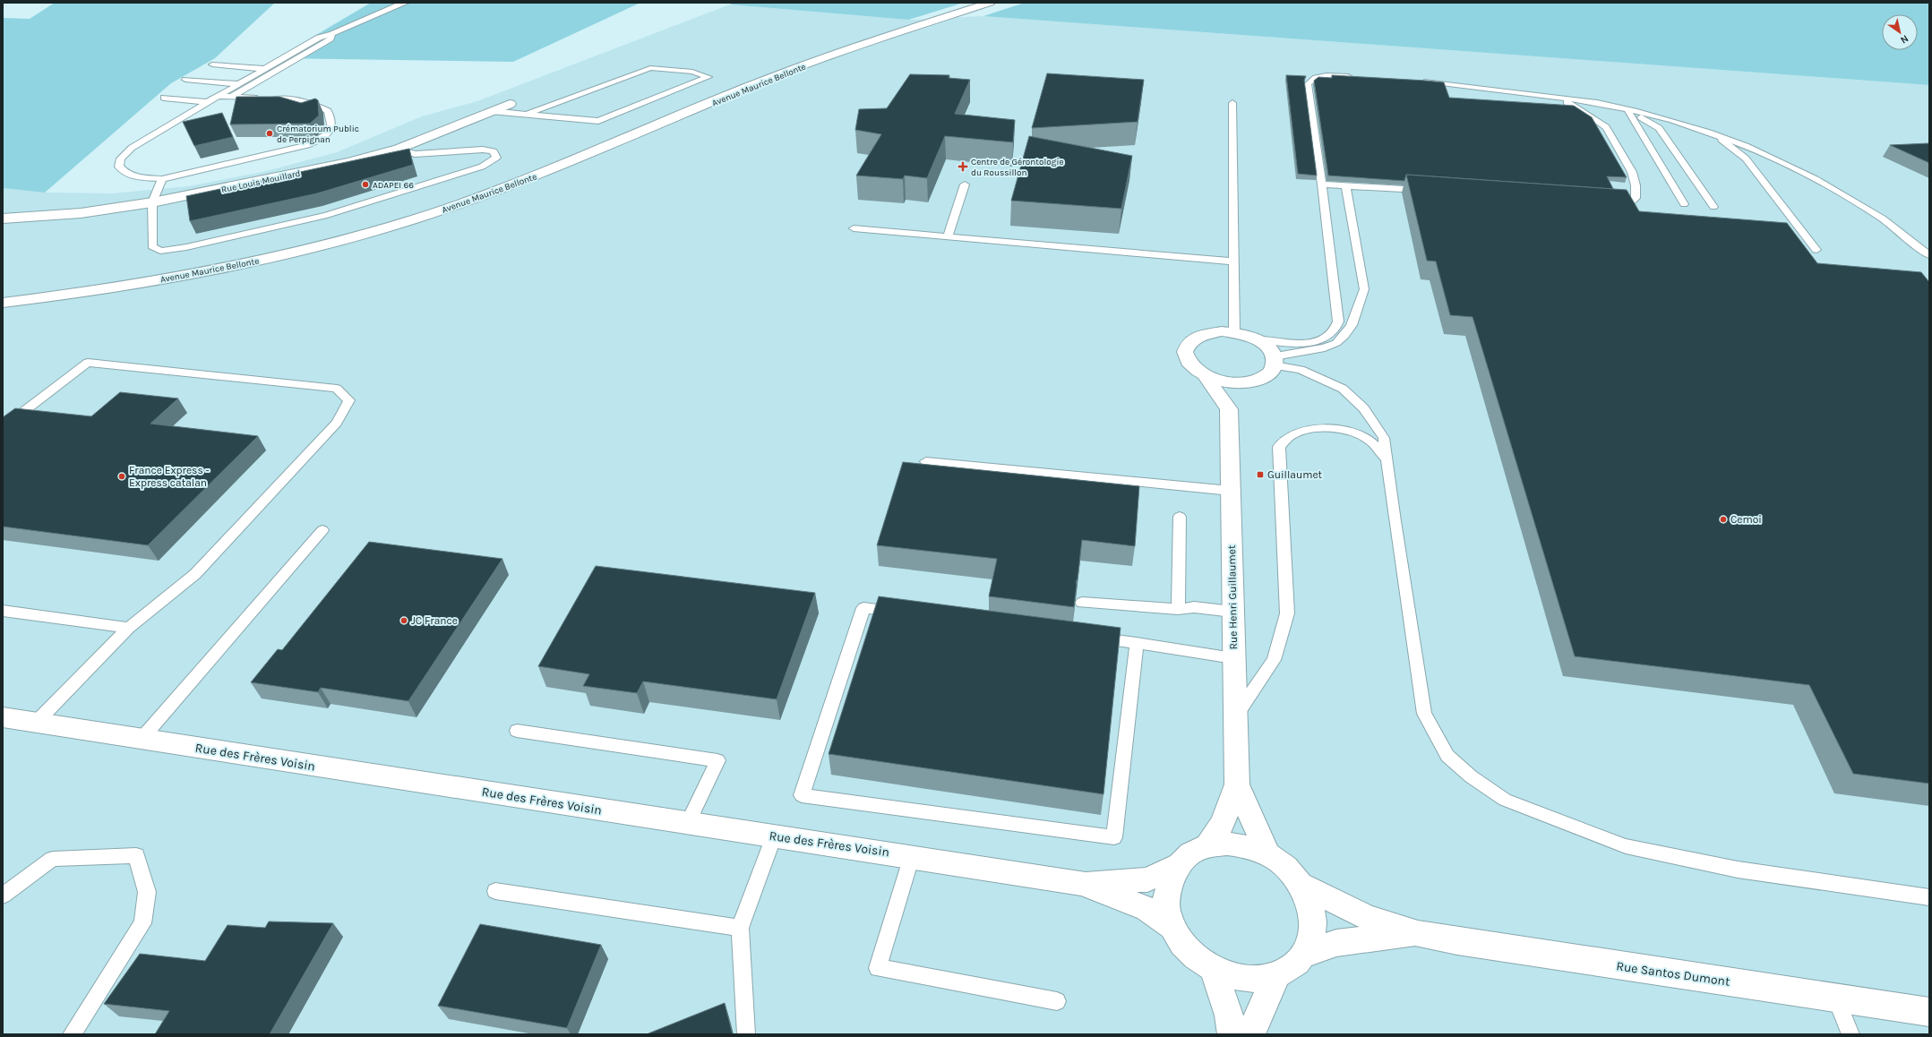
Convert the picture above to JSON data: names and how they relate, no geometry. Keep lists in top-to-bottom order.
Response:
{
  "streets": {
    "street": [
      "Avenue Maurice Bellonte",
      "Rue Louis Mouillard",
      "Rue Henri Guillaumet",
      "Rue des Frères Voisin",
      "Rue Santos Dumont"
    ]
  },
  "places": {
    "other": [
      "Crématorium Public de Perpignan",
      "ADAPEI 66",
      "France Express - Express catalan",
      "Cemoi",
      "JC France"
    ],
    "health": ["Centre de Gérontologie du Roussillon"],
    "transit": ["Guillaumet"]
  },
  "north": "bottom right"
}
